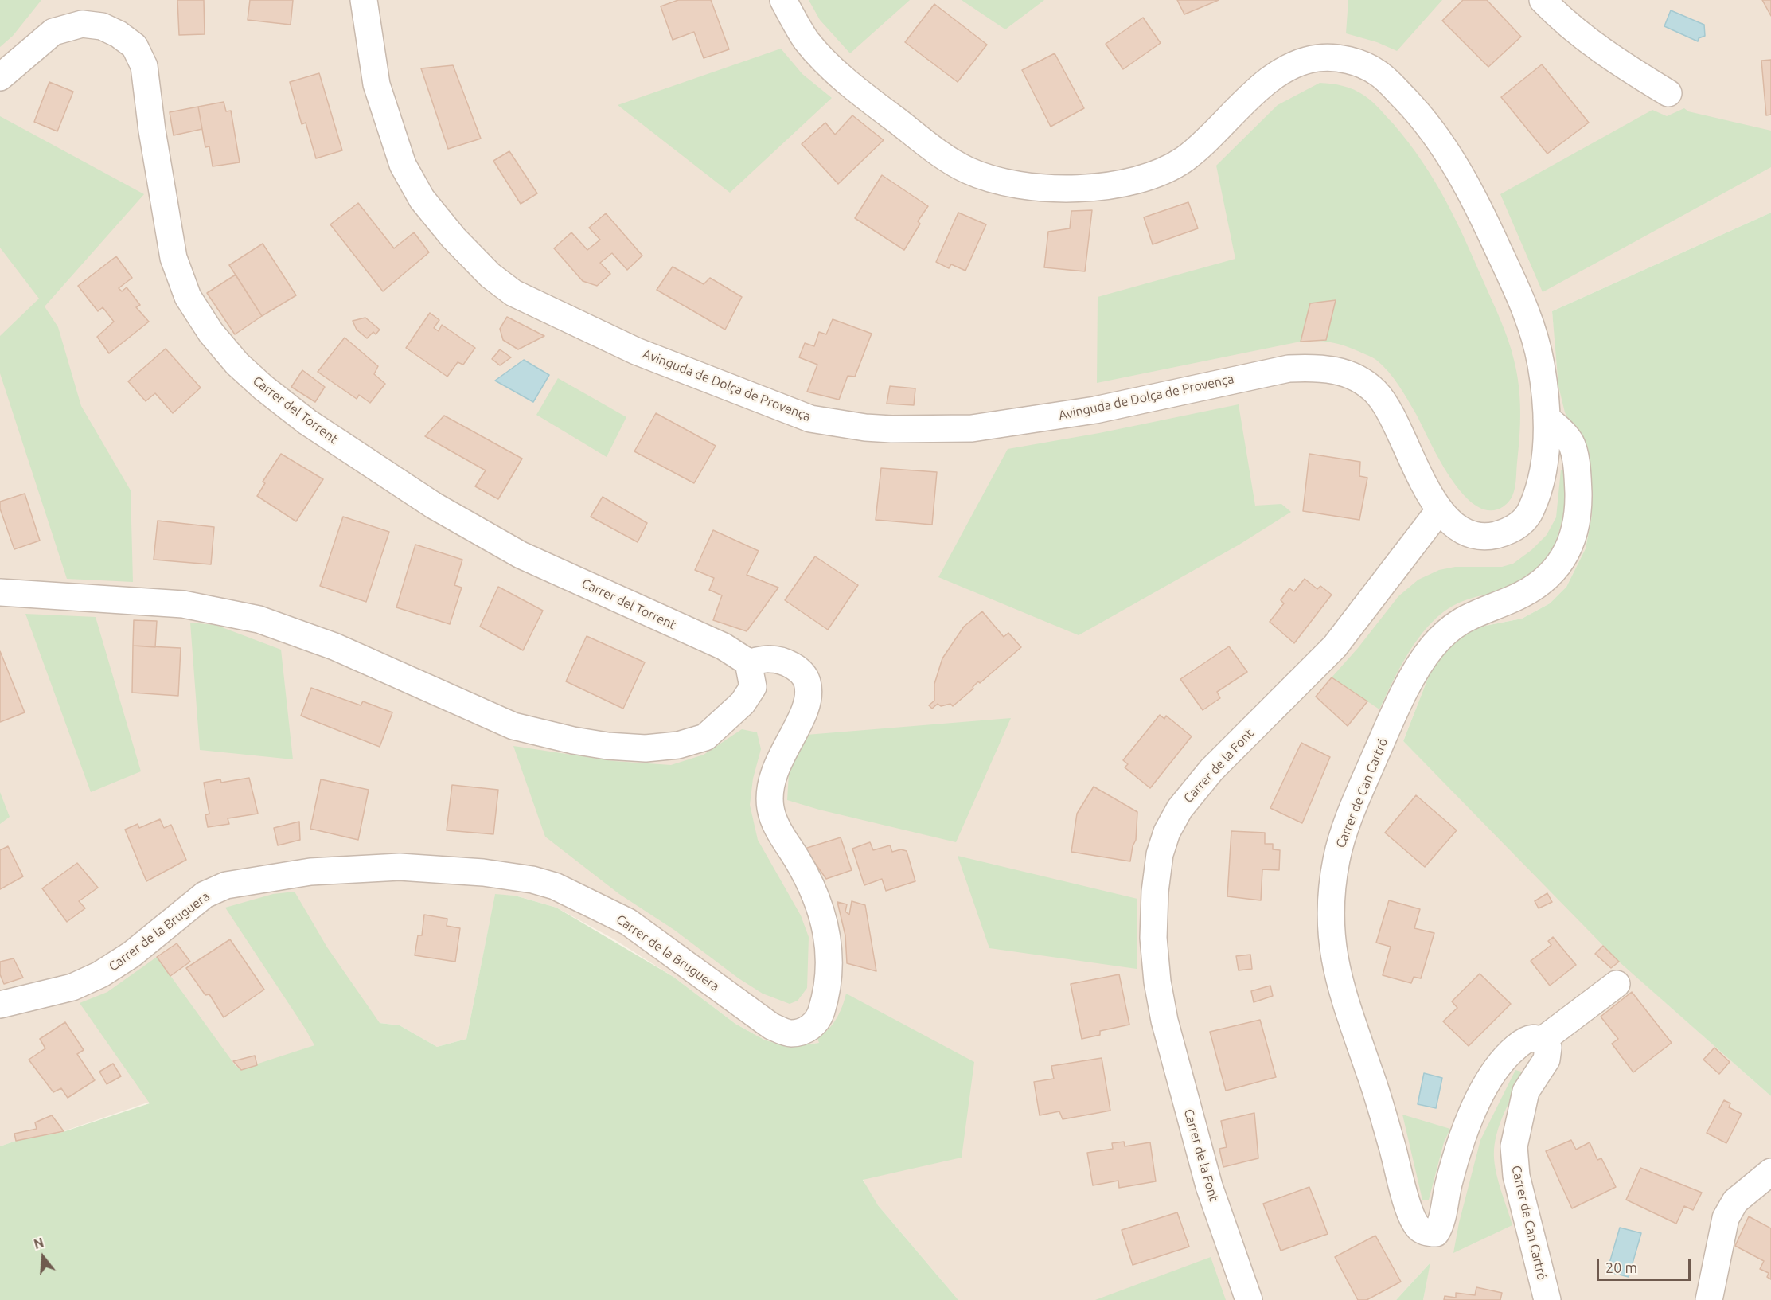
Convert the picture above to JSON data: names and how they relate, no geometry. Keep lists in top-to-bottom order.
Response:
{
  "streets": {
    "street": [
      "Avinguda de Dolça de Provença",
      "Carrer del Torrent",
      "Carrer de la Font",
      "Carrer de Can Cartró",
      "Carrer de la Bruguera"
    ]
  },
  "crossings": [
    ["Avinguda de Dolça de Provença", "Carrer de la Font"],
    ["Avinguda de Dolça de Provença", "Carrer de Can Cartró"],
    ["Carrer del Torrent", "Carrer de la Bruguera"]
  ],
  "scale_bar": "20 m",
  "north": "top"
}
